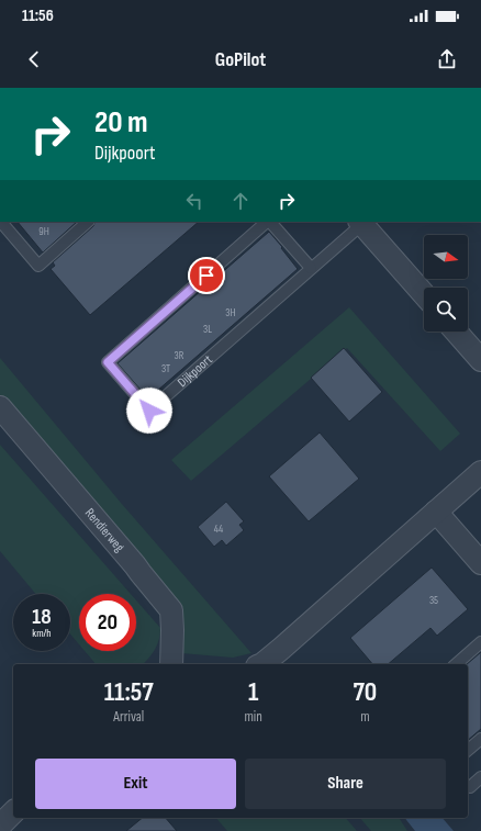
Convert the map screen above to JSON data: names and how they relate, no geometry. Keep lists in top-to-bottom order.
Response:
{
  "streets": {
    "street": ["Dijkpoort", "Rendierweg"]
  },
  "house_numbers": [
    "9H",
    "3H",
    "3L",
    "3R",
    "3T",
    "44",
    "35"
  ],
  "north": "right",
  "page": {
    "status": "11:56",
    "header": "GoPilot",
    "turn": ["20 m", "Dijkpoort"],
    "speed": "18 km/h",
    "limit": "20",
    "eta": [
      "11:57",
      "Arrival",
      "1",
      "min",
      "70",
      "m"
    ],
    "buttons": ["Exit", "Share"]
  }
}
